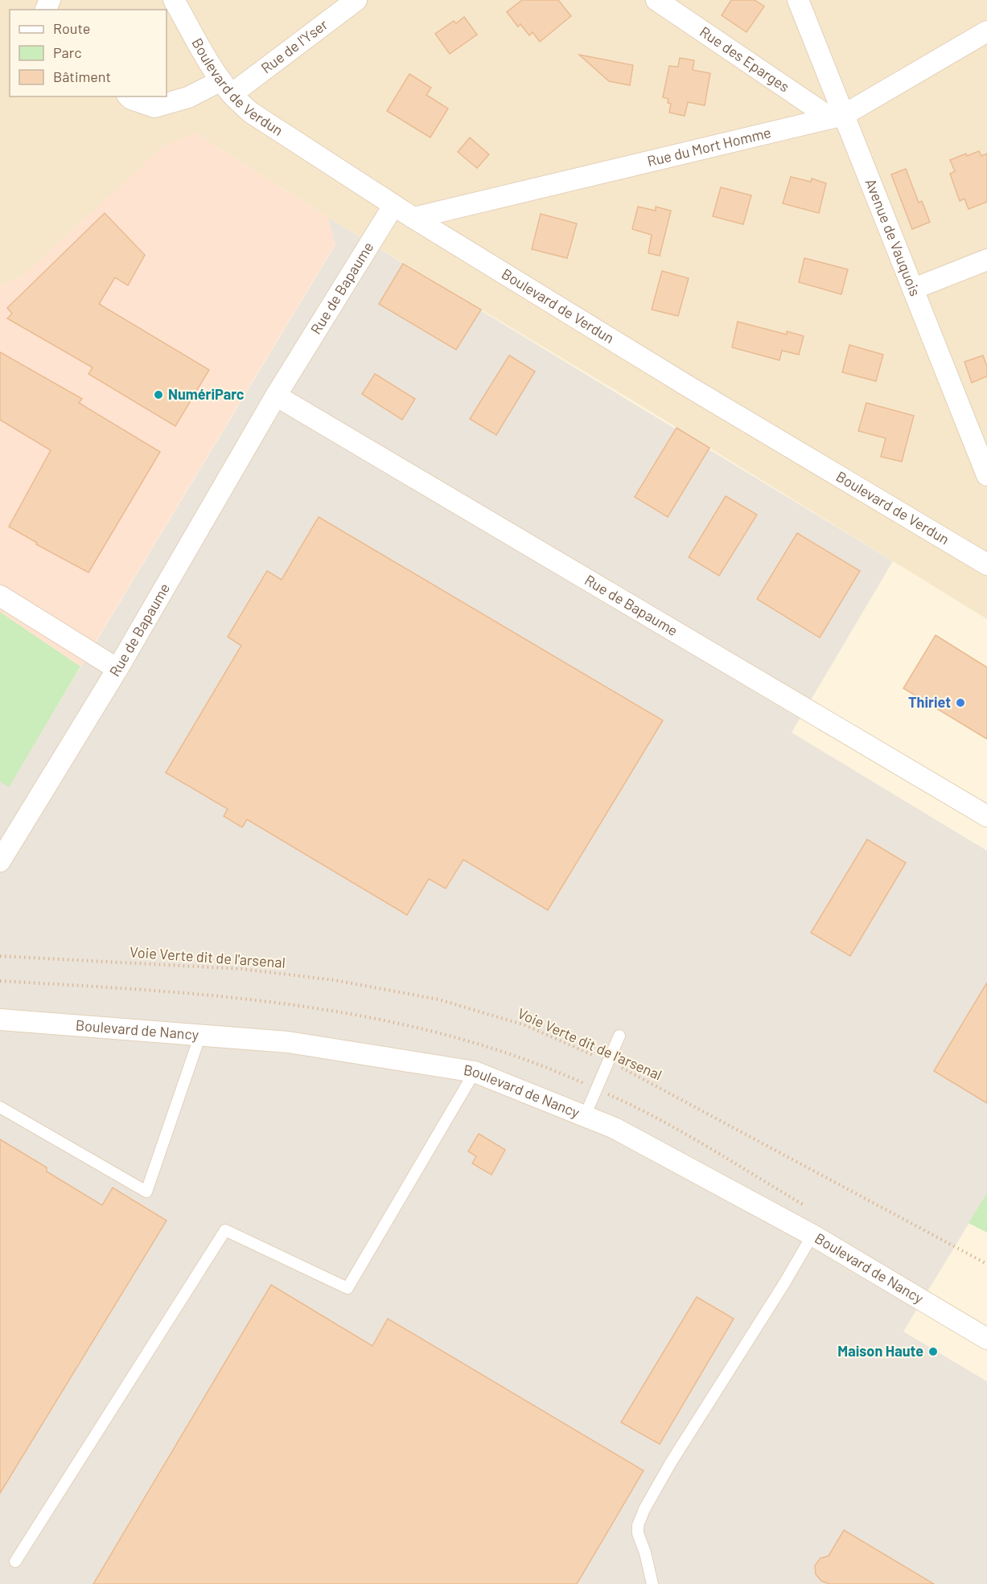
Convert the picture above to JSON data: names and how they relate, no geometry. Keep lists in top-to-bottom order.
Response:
{
  "streets": {
    "street": [
      "Rue de l'Yser",
      "Rue des Eparges",
      "Boulevard de Verdun",
      "Rue du Mort Homme",
      "Avenue de Vauquois",
      "Rue de Bapaume",
      "Boulevard de Nancy"
    ],
    "path": ["Voie Verte dit de l'arsenal"]
  },
  "crossings": [
    ["Rue de l'Yser", "Boulevard de Verdun"],
    ["Rue des Eparges", "Rue du Mort Homme"],
    ["Rue des Eparges", "Avenue de Vauquois"],
    ["Boulevard de Verdun", "Rue du Mort Homme"],
    ["Boulevard de Verdun", "Rue de Bapaume"],
    ["Rue du Mort Homme", "Avenue de Vauquois"]
  ],
  "places": ["NumériParc", "Thiriet", "Maison Haute"],
  "legend": ["Route", "Parc", "Bâtiment"]
}
